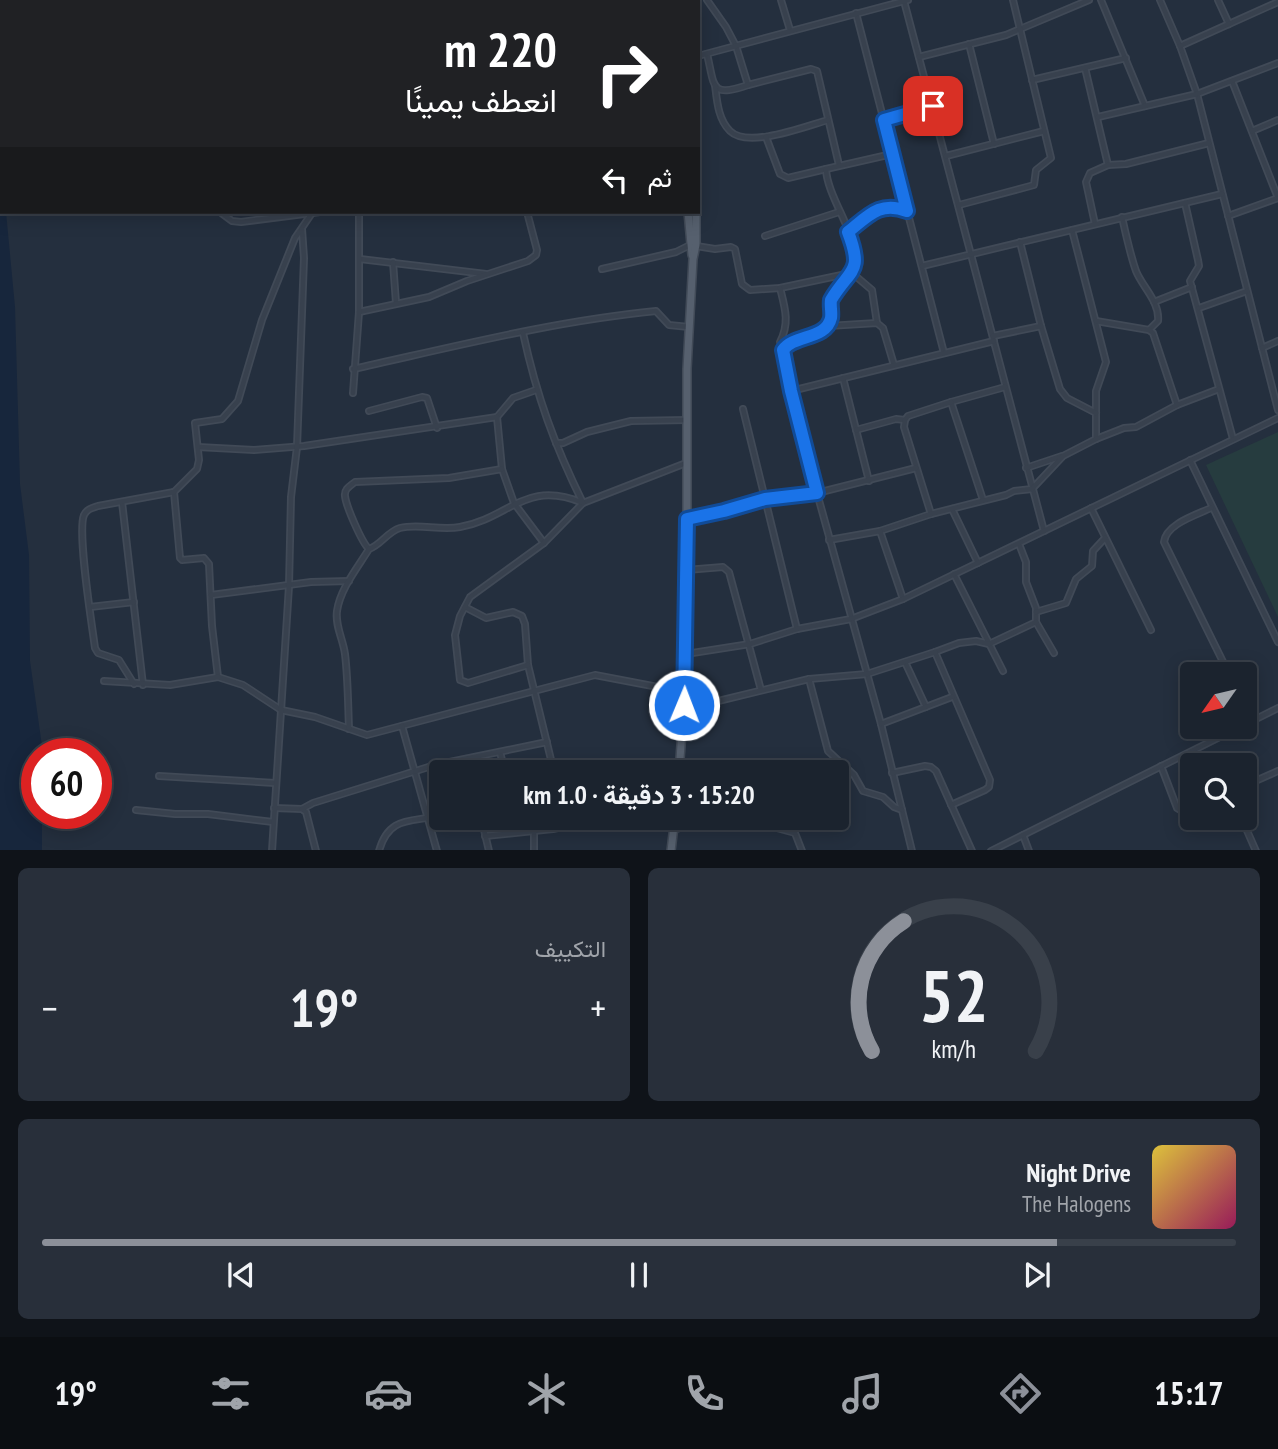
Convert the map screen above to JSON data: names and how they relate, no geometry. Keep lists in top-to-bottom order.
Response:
{
  "north": "bottom left",
  "page": {
    "turn": ["220 m", "انعطف يمينًا"],
    "then": "ثم",
    "limit": "60",
    "trip": "15:20 · 3 دقيقة · 1.0 km",
    "tile": "التكييف",
    "heat": ["−", "19°", "+"],
    "song": ["Night Drive", "The Halogens"],
    "tabs": ["15:17", "19°"],
    "gauge": ["52", "km/h"]
  }
}
